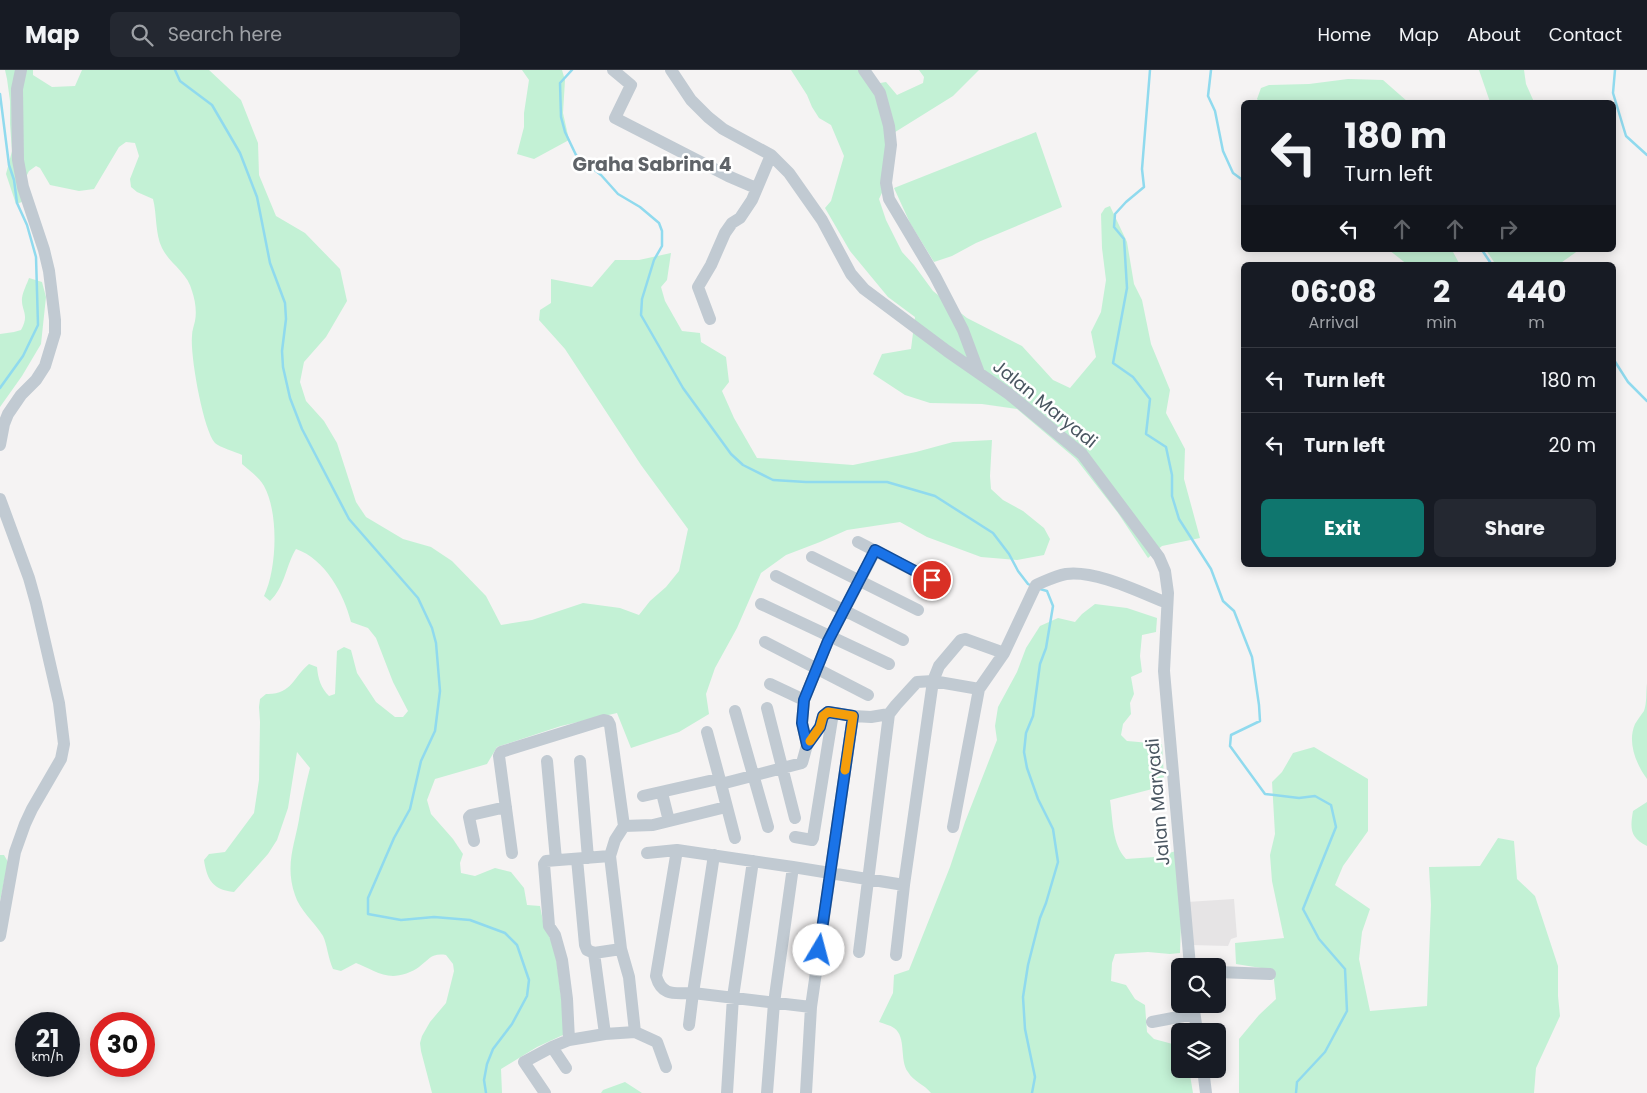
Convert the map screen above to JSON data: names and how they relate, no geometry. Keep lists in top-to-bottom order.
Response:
{
  "streets": {
    "street": ["Jalan Maryadi"]
  },
  "districts": ["Graha Sabrina 4"],
  "page": {
    "header": "Map",
    "search": "Search here",
    "nav": [
      "Home",
      "Map",
      "About",
      "Contact"
    ],
    "turn": ["180 m", "Turn left"],
    "eta": [
      "06:08",
      "Arrival",
      "2",
      "min",
      "440",
      "m"
    ],
    "list": [
      {
        "name": "Turn left",
        "value": "180 m"
      },
      {
        "name": "Turn left",
        "value": "20 m"
      }
    ],
    "buttons": ["Exit", "Share"],
    "speed": "21 km/h",
    "limit": "30"
  }
}
